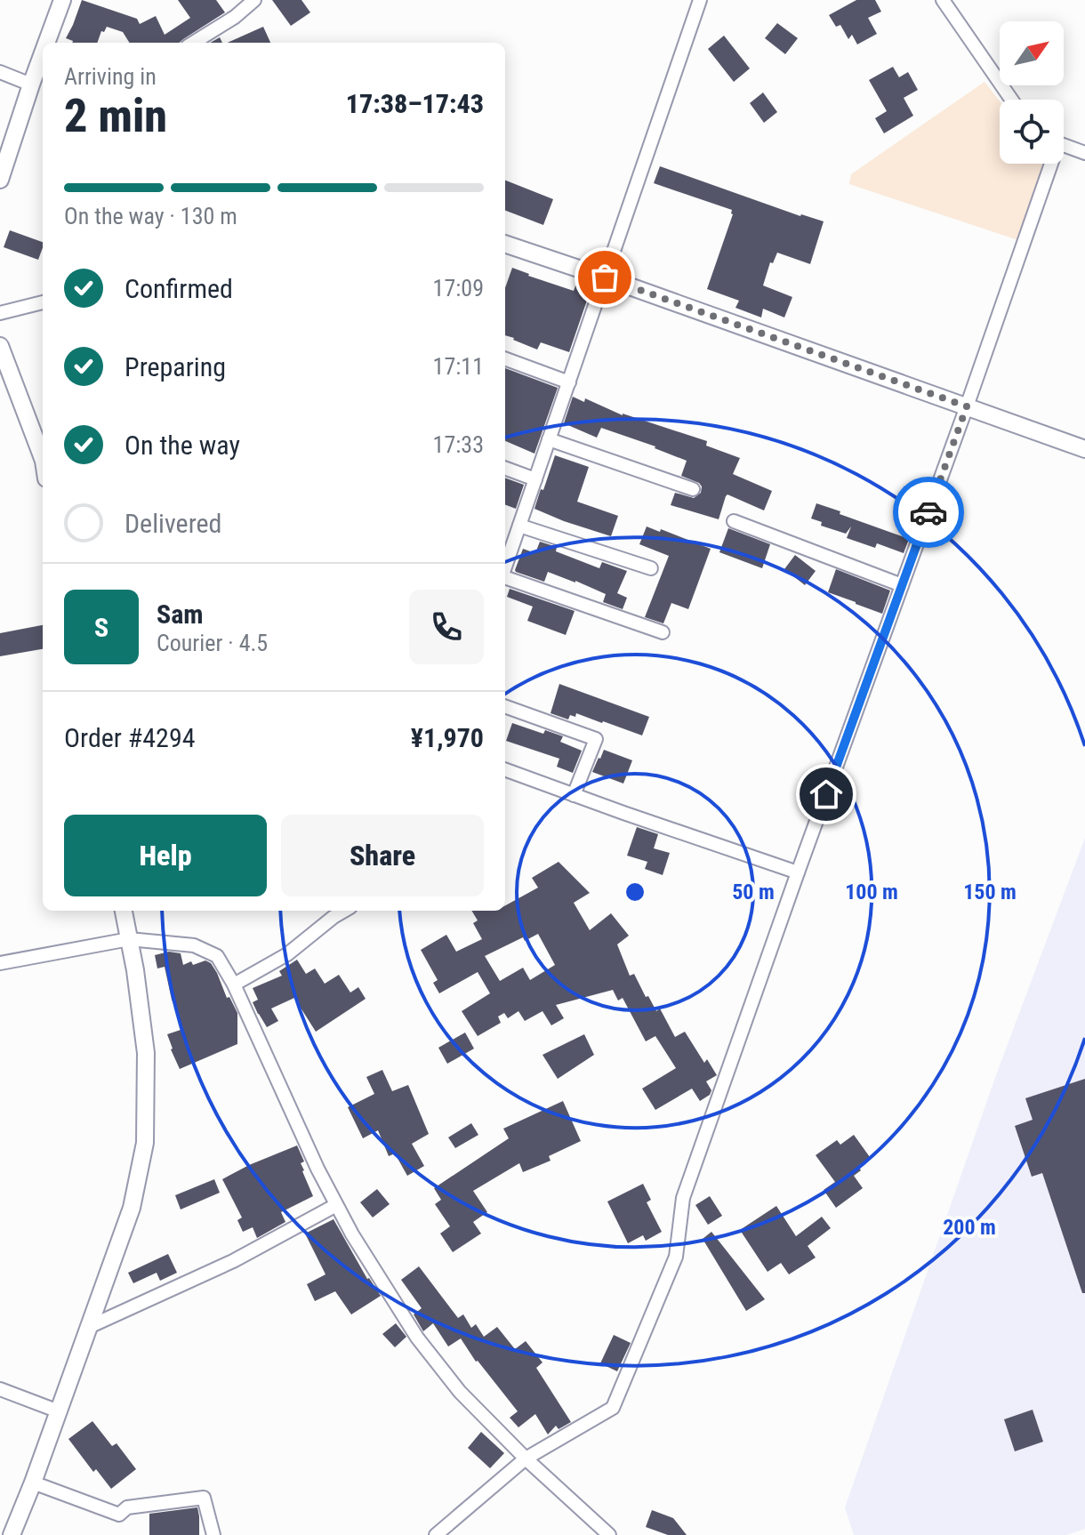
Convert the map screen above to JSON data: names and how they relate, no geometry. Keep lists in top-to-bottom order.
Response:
{
  "north": "top right",
  "page": {
    "heading": ["2 min", "Arriving in", "17:38–17:43"],
    "panel": [
      "Sam",
      "Courier · 4.5",
      "Order #4294",
      "¥1,970"
    ],
    "bar": "On the way · 130 m",
    "list": [
      ["Confirmed", "17:09"],
      ["Preparing", "17:11"],
      ["On the way", "17:33"],
      "Delivered"
    ],
    "round": "S",
    "buttons": ["Help", "Share"]
  },
  "rings": [
    "50 m",
    "100 m",
    "150 m",
    "200 m"
  ]
}
